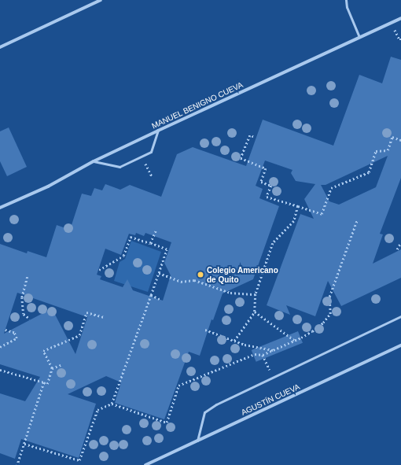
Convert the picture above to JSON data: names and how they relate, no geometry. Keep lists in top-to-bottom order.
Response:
{
  "streets": {
    "street": ["MANUEL BENIGNO CUEVA", "AGUSTÍN CUEVA"]
  },
  "places": ["Colegio Americano de Quito"]
}
